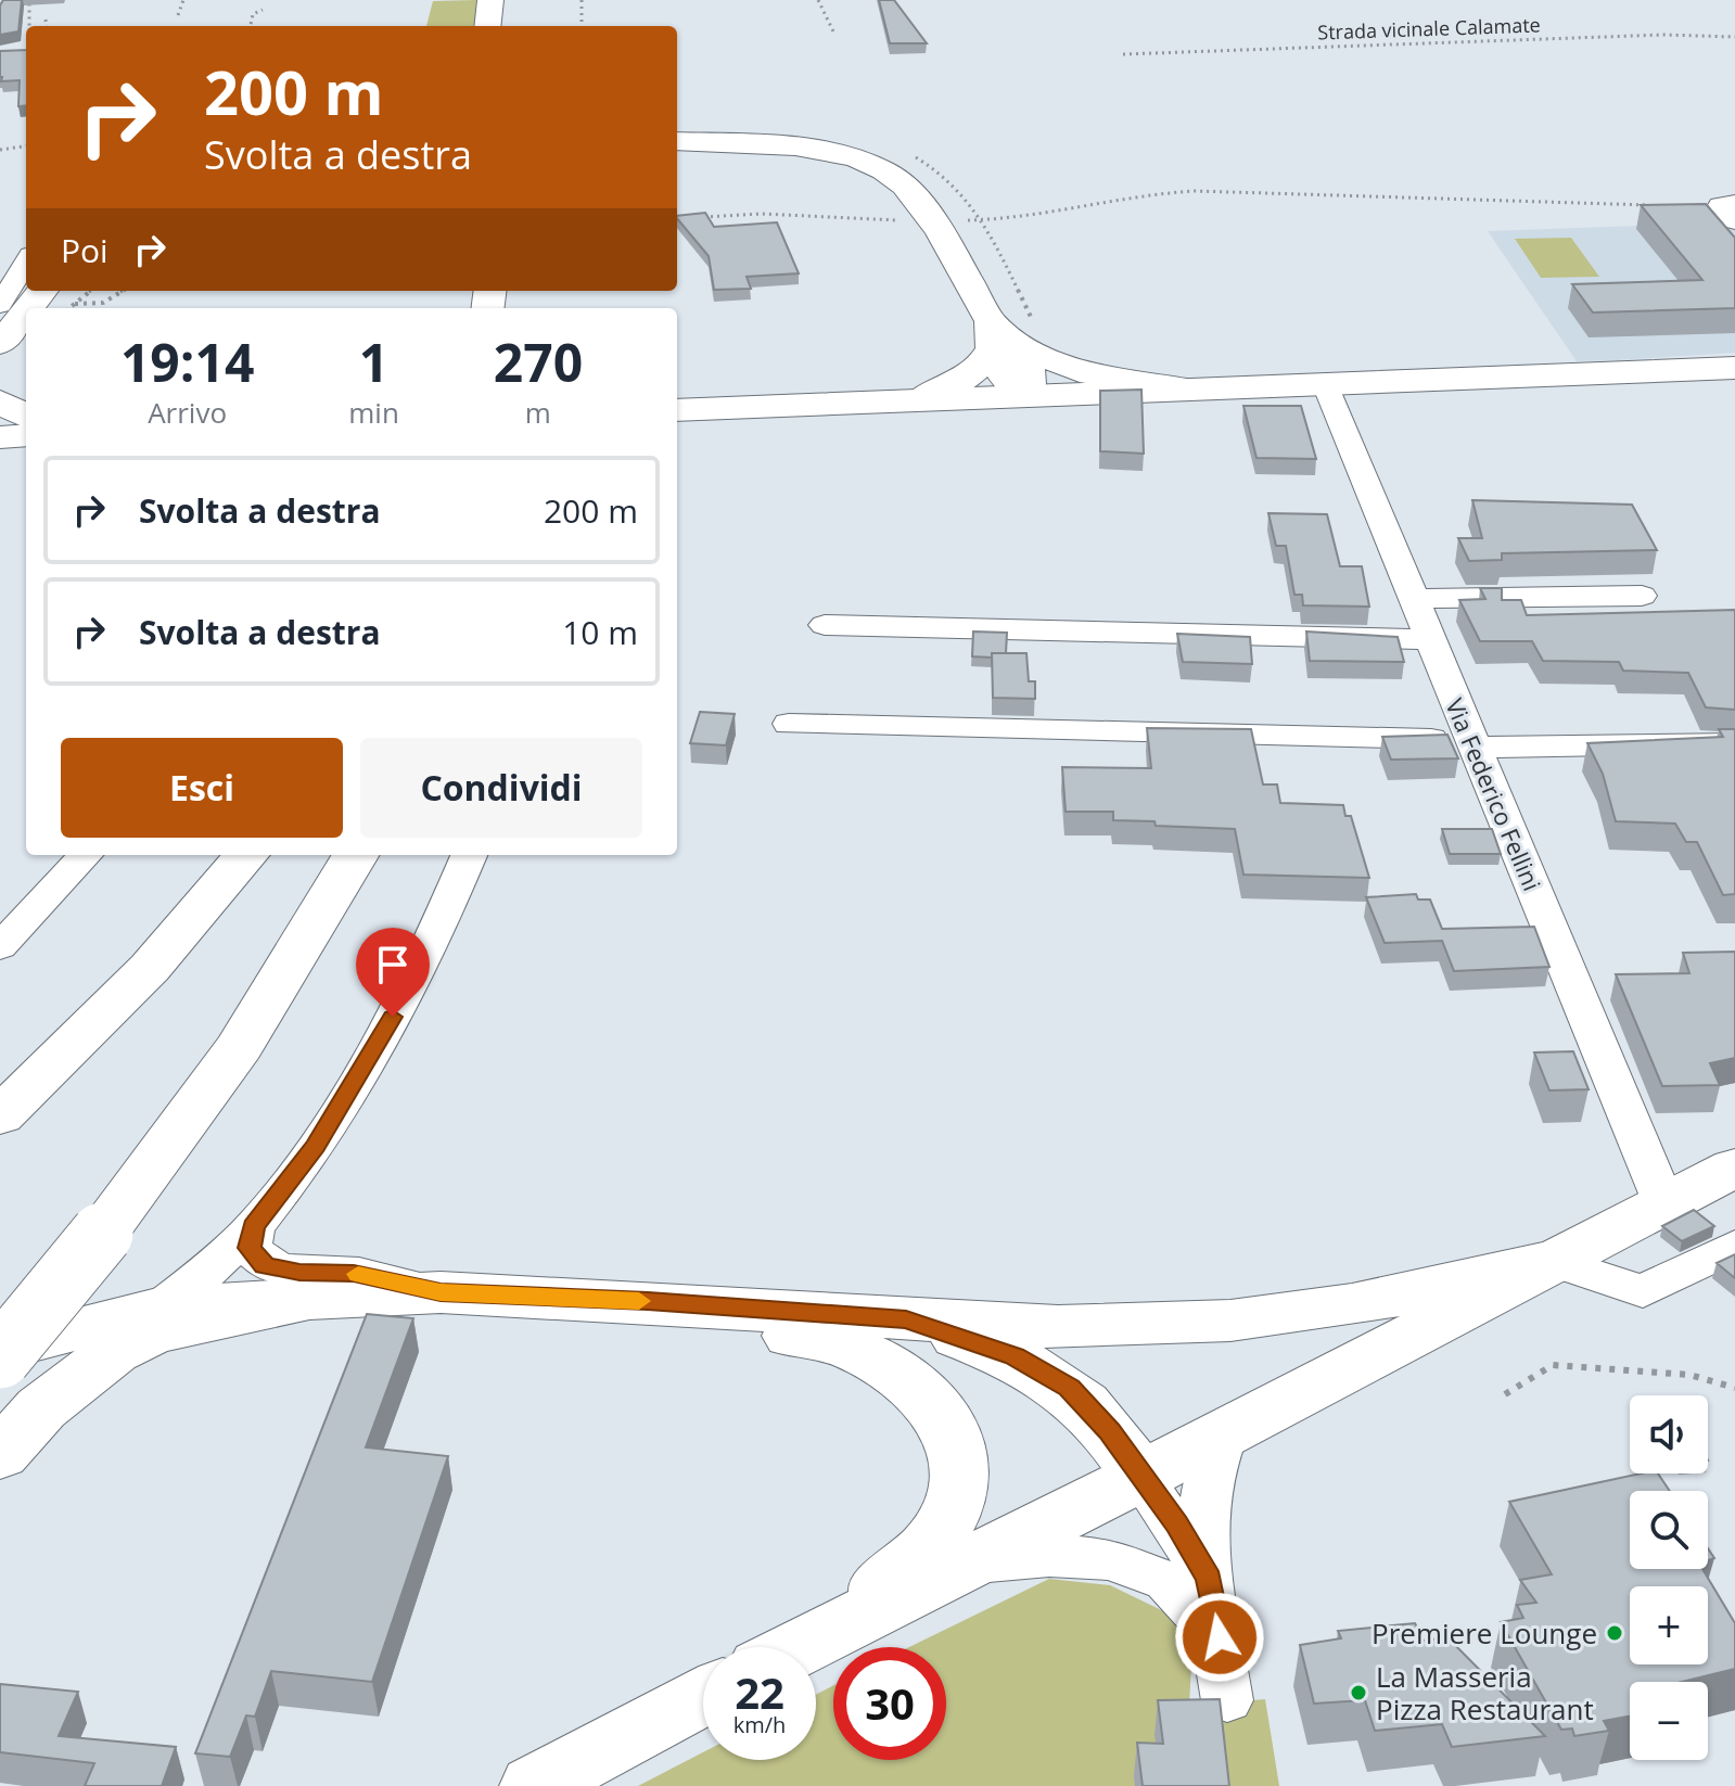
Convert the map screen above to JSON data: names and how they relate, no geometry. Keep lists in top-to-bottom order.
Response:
{
  "streets": {
    "street": ["Via Federico Fellini"],
    "path": ["Strada vicinale Calamate"]
  },
  "places": ["Premiere Lounge", "La Masseria Pizza Restaurant"],
  "page": {
    "turn": ["200 m", "Svolta a destra"],
    "then": "Poi",
    "eta": [
      "19:14",
      "Arrivo",
      "1",
      "min",
      "270",
      "m"
    ],
    "list": [
      {
        "name": "Svolta a destra",
        "value": "200 m"
      },
      {
        "name": "Svolta a destra",
        "value": "10 m"
      }
    ],
    "buttons": ["Esci", "Condividi"],
    "map_buttons": ["+", "−"],
    "speed": "22 km/h",
    "limit": "30"
  }
}
